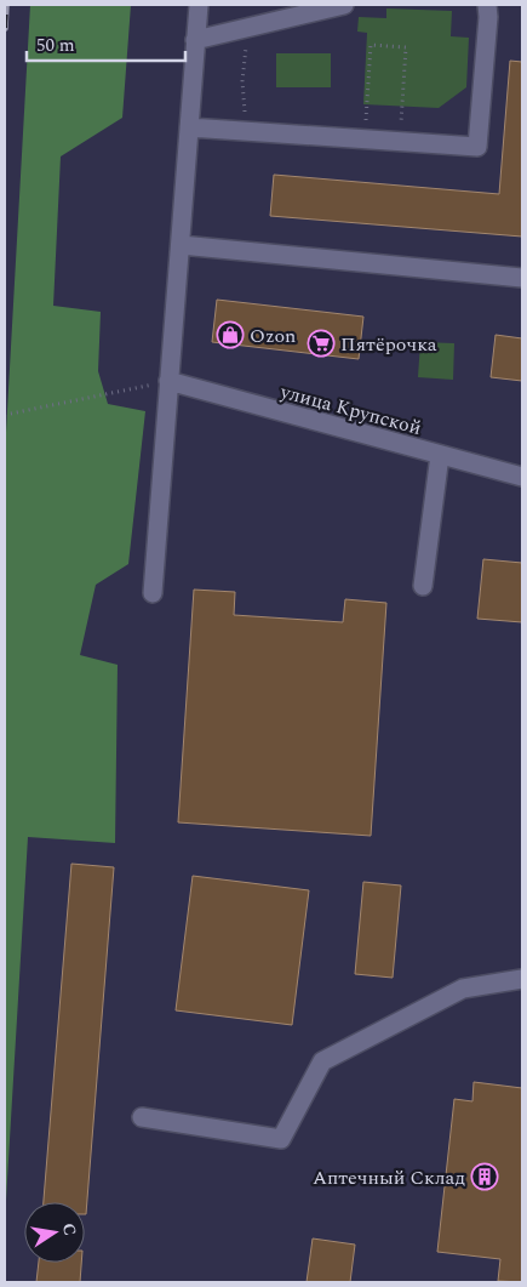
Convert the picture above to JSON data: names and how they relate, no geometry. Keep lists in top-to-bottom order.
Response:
{
  "streets": {
    "street": ["улица Крупской"]
  },
  "places": {
    "shop": ["Ozon"],
    "supermarket": ["Пятёрочка"],
    "building": ["Аптечный Склад"]
  },
  "scale_bar": "50 m",
  "north": "right"
}
